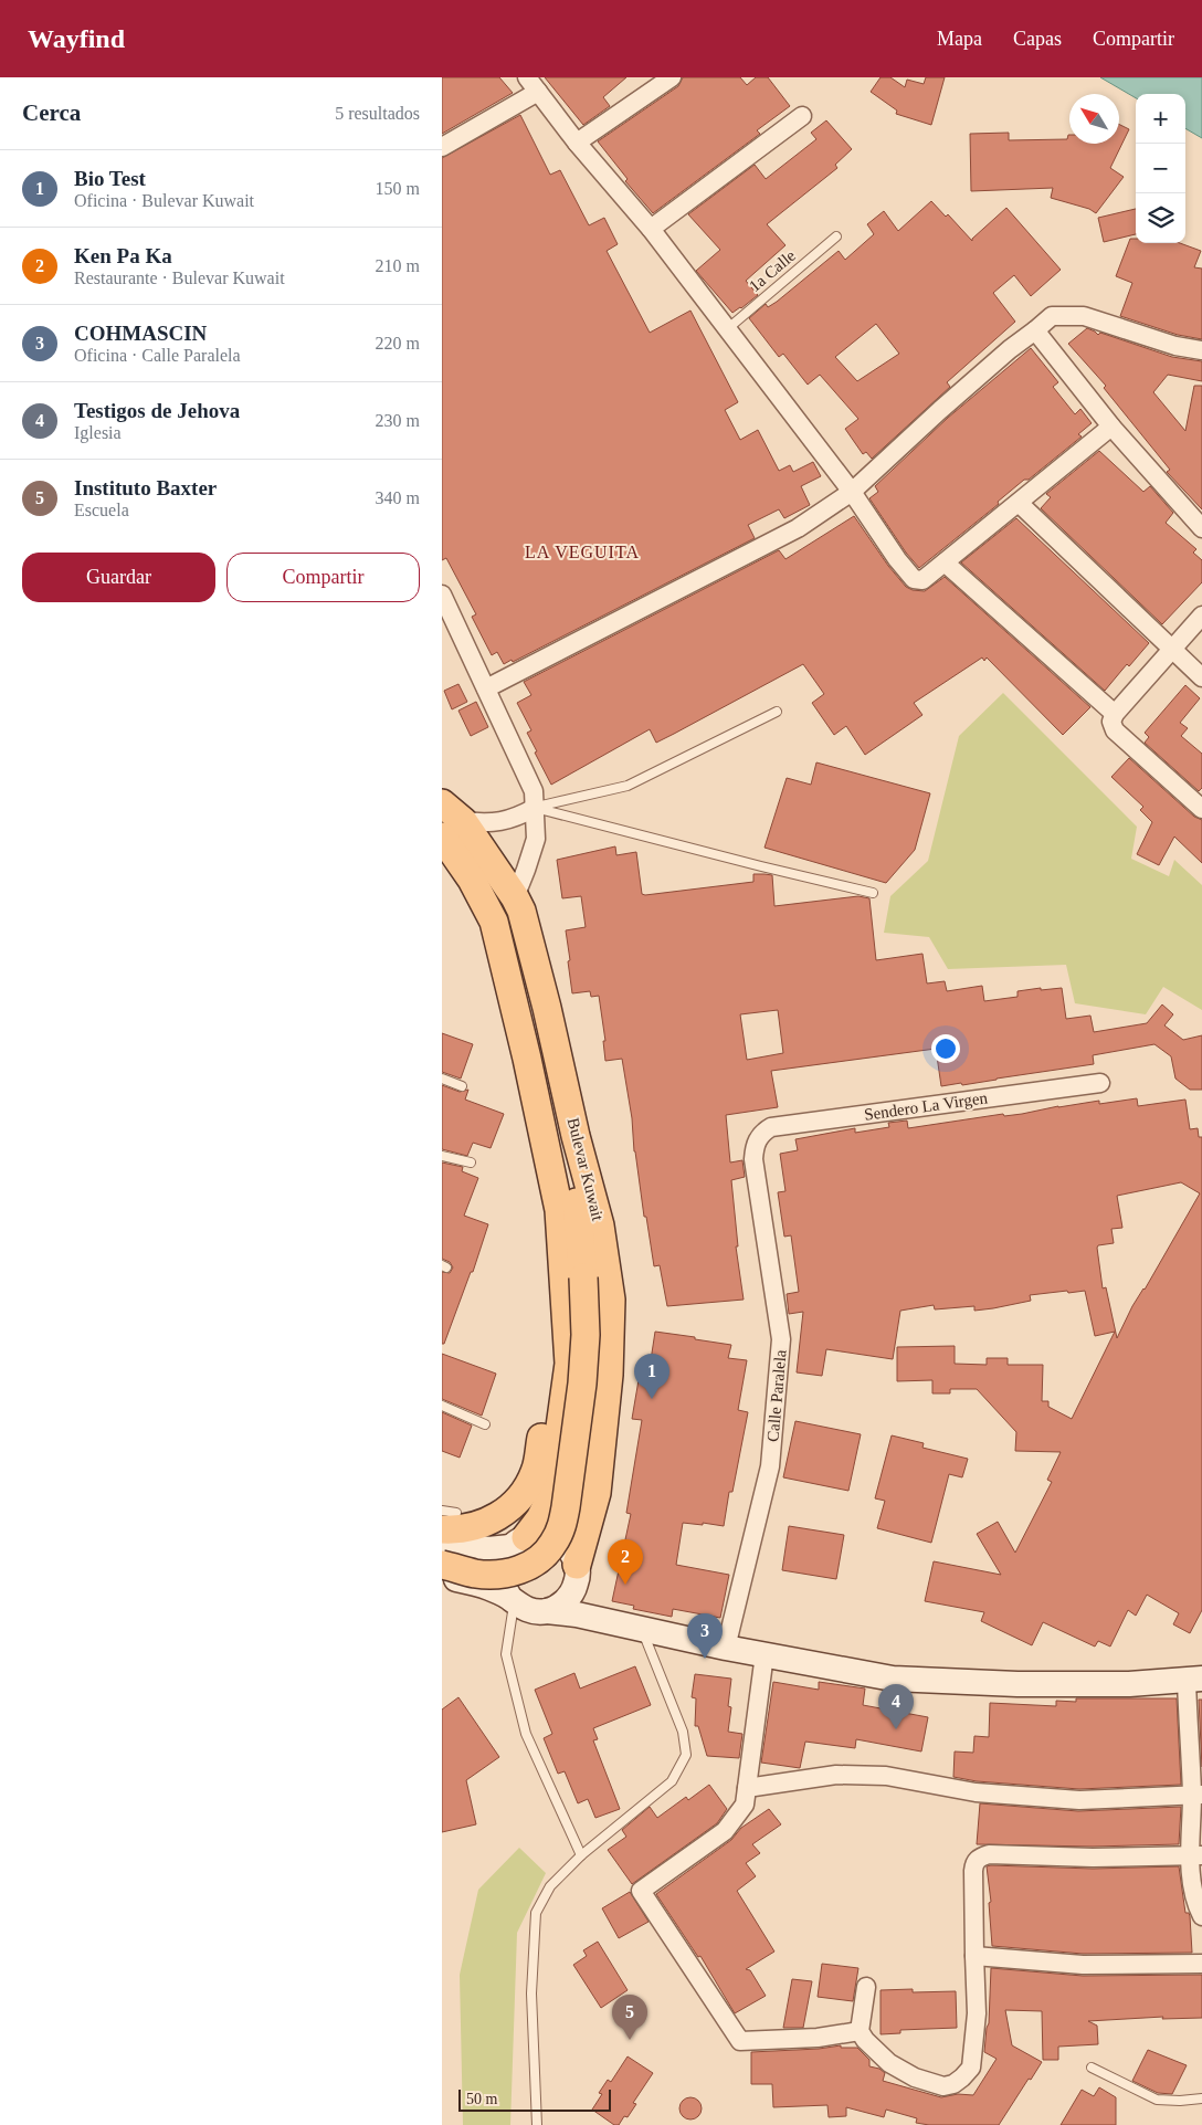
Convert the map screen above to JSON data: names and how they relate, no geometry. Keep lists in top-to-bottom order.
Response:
{
  "streets": {
    "main road": ["Bulevar Kuwait"],
    "street": ["Sendero La Virgen", "Calle Paralela"],
    "lane": ["1a Calle"]
  },
  "crossings": [
    ["Sendero La Virgen", "Calle Paralela"]
  ],
  "districts": ["LA VEGUITA"],
  "scale_bar": "50 m",
  "north": "top left",
  "page": {
    "header": "Wayfind",
    "nav": ["Mapa", "Capas", "Compartir"],
    "heading": ["Cerca", "5 resultados"],
    "map_buttons": ["+", "−"],
    "list": [
      {
        "mark": "1",
        "name": "Bio Test",
        "note": "Oficina · Bulevar Kuwait",
        "value": "150 m"
      },
      {
        "mark": "2",
        "name": "Ken Pa Ka",
        "note": "Restaurante · Bulevar Kuwait",
        "value": "210 m"
      },
      {
        "mark": "3",
        "name": "COHMASCIN",
        "note": "Oficina · Calle Paralela",
        "value": "220 m"
      },
      {
        "mark": "4",
        "name": "Testigos de Jehova",
        "note": "Iglesia",
        "value": "230 m"
      },
      {
        "mark": "5",
        "name": "Instituto Baxter",
        "note": "Escuela",
        "value": "340 m"
      }
    ],
    "buttons": ["Guardar", "Compartir"],
    "pins": [
      "1",
      "2",
      "3",
      "4",
      "5"
    ],
    "scale": "50 m"
  }
}
